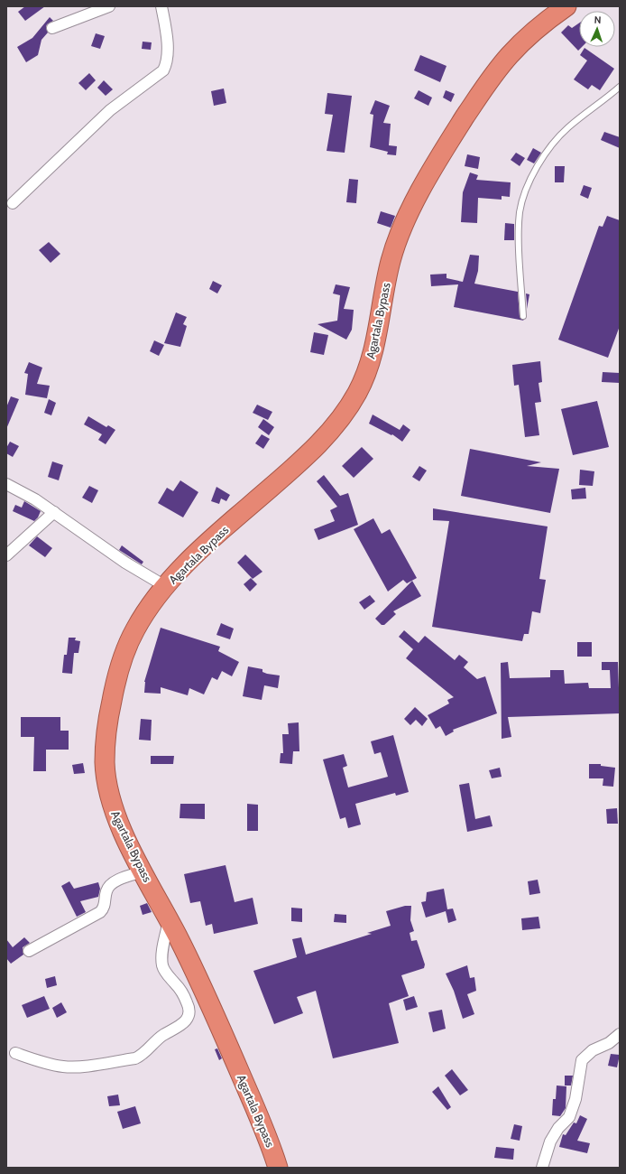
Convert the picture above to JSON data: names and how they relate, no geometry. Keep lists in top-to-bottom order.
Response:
{
  "streets": {
    "highway": ["Agartala Bypass"]
  },
  "north": "top"
}
